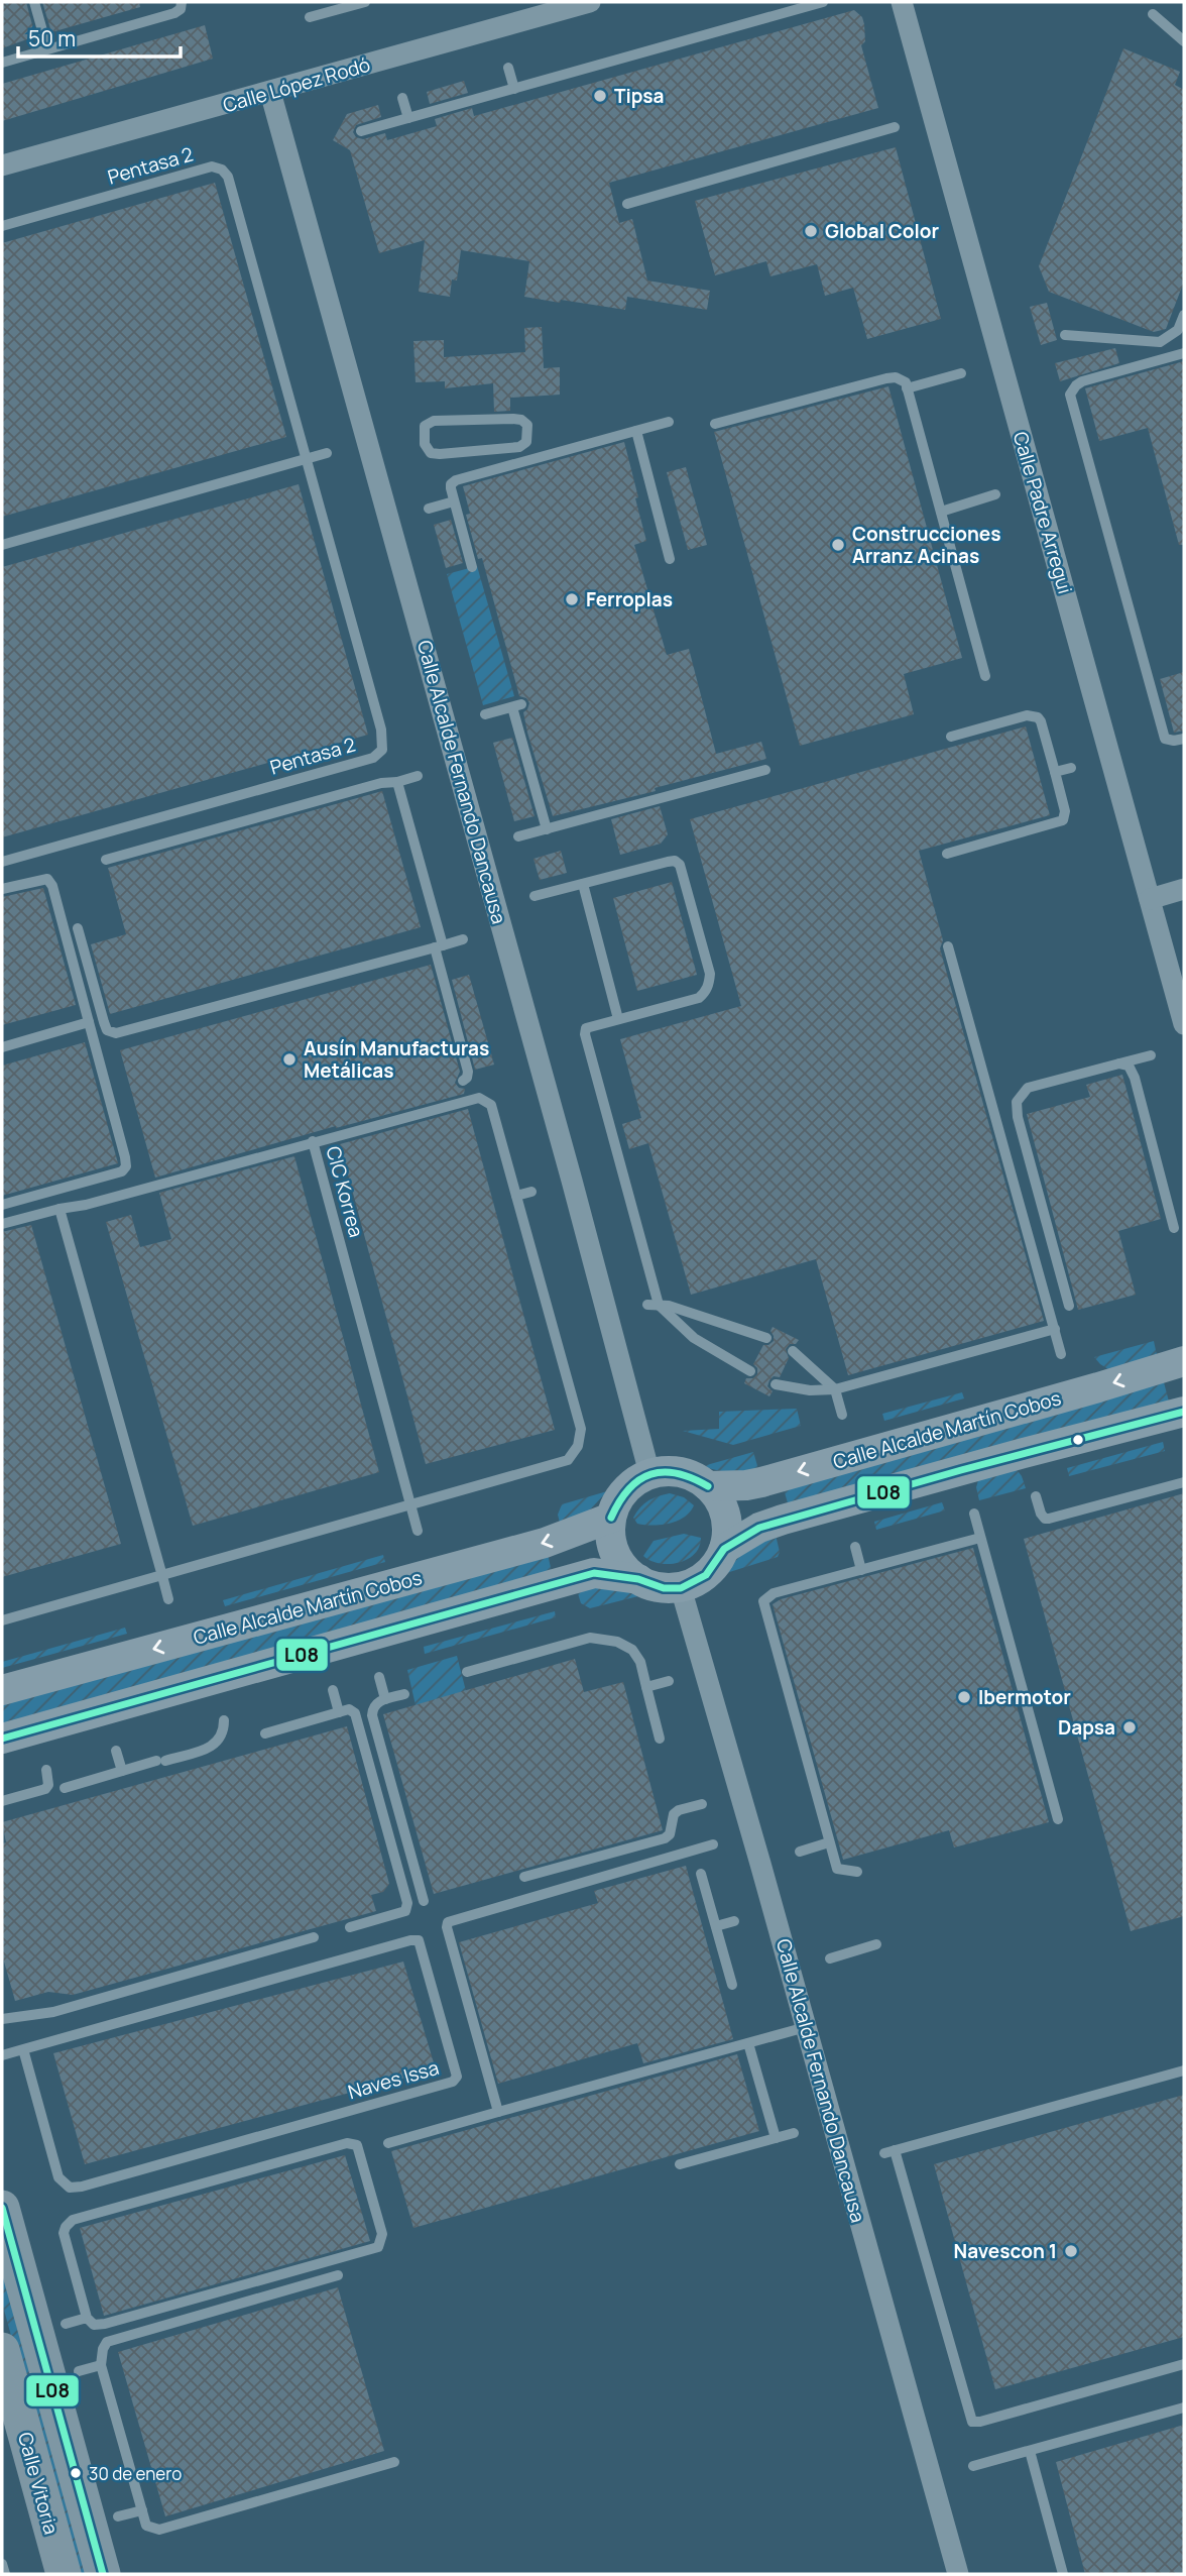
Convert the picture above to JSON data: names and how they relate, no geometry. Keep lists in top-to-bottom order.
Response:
{
  "streets": {
    "highway": ["Calle Vitoria"],
    "main road": ["Calle Alcalde Martín Cobos"],
    "street": ["Calle López Rodó", "Calle Padre Arregui", "Calle Alcalde Fernando Dancausa"],
    "lane": ["Pentasa 2", "CIC Korrea", "Naves Issa"]
  },
  "crossings": [
    ["Calle López Rodó", "Calle Alcalde Fernando Dancausa"],
    ["Calle Alcalde Fernando Dancausa", "Calle Alcalde Martín Cobos"]
  ],
  "places": [
    "Tipsa",
    "Global Color",
    "Construcciones Arranz Acinas",
    "Ferroplas",
    "Ausín Manufacturas Metálicas",
    "Ibermotor",
    "Dapsa",
    "Navescon 1",
    "30 de enero"
  ],
  "lines": ["transit line L08"],
  "scale_bar": "50 m"
}
